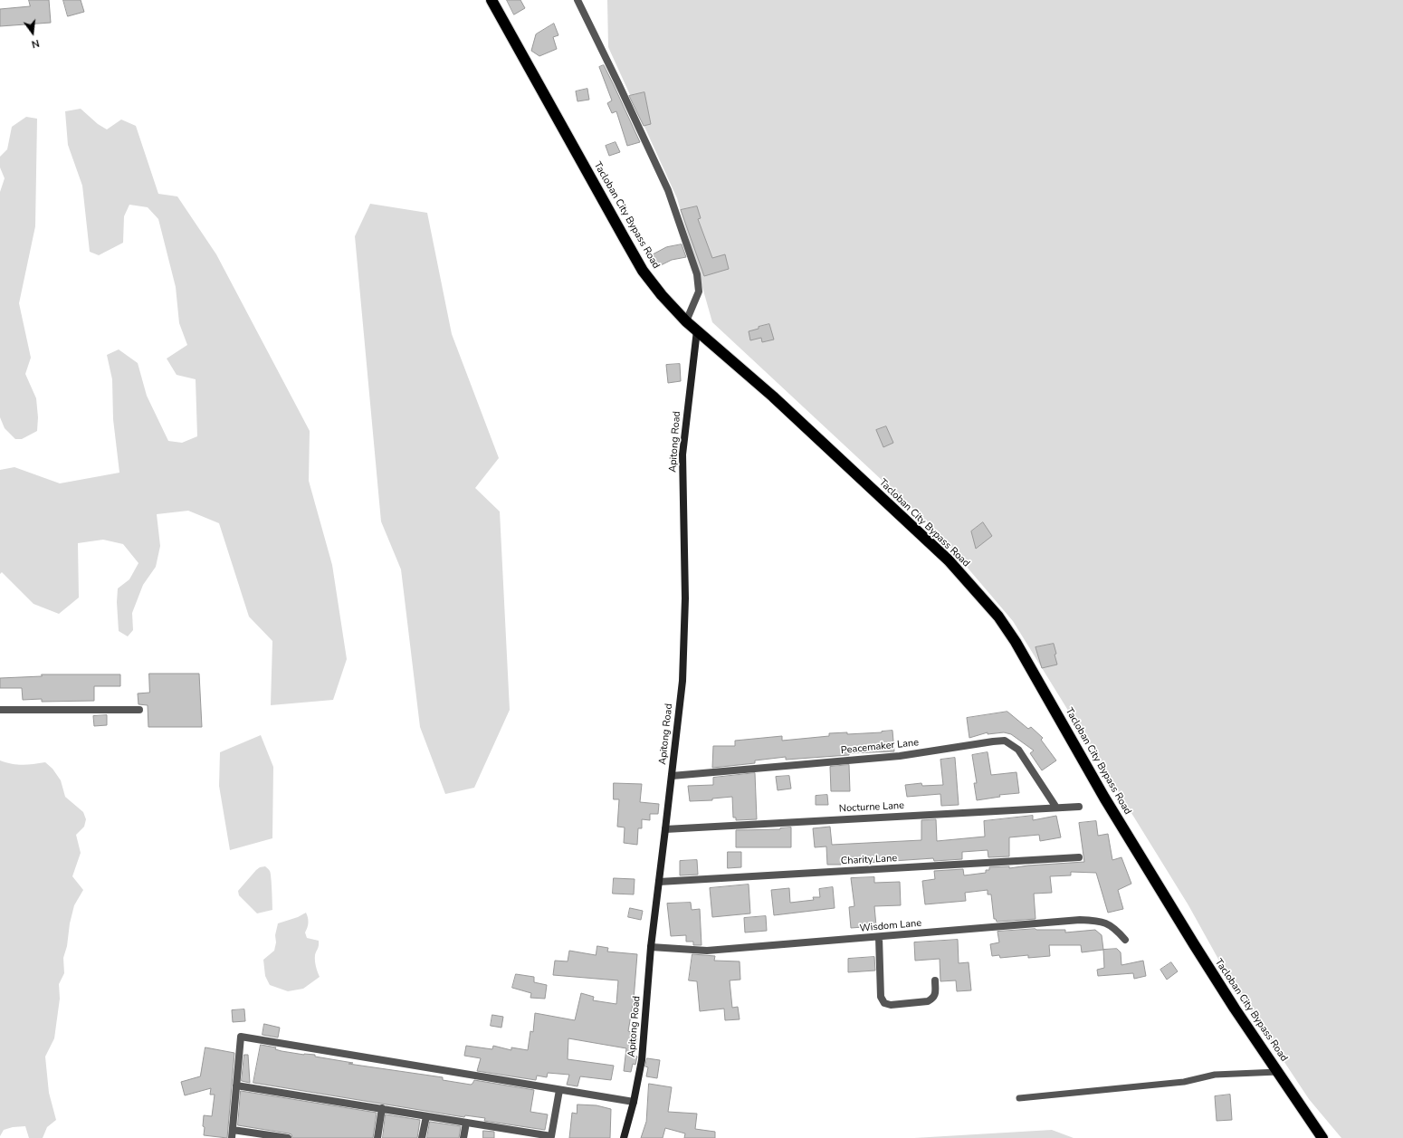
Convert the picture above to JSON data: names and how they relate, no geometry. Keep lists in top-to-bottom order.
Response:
{
  "streets": {
    "highway": ["Tacloban City Bypass Road"],
    "street": [
      "Apitong Road",
      "Peacemaker Lane",
      "Nocturne Lane",
      "Charity Lane",
      "Wisdom Lane"
    ]
  },
  "crossings": [
    ["Tacloban City Bypass Road", "Apitong Road"],
    ["Apitong Road", "Peacemaker Lane"],
    ["Apitong Road", "Nocturne Lane"],
    ["Apitong Road", "Charity Lane"],
    ["Apitong Road", "Wisdom Lane"],
    ["Peacemaker Lane", "Nocturne Lane"]
  ],
  "north": "bottom"
}
